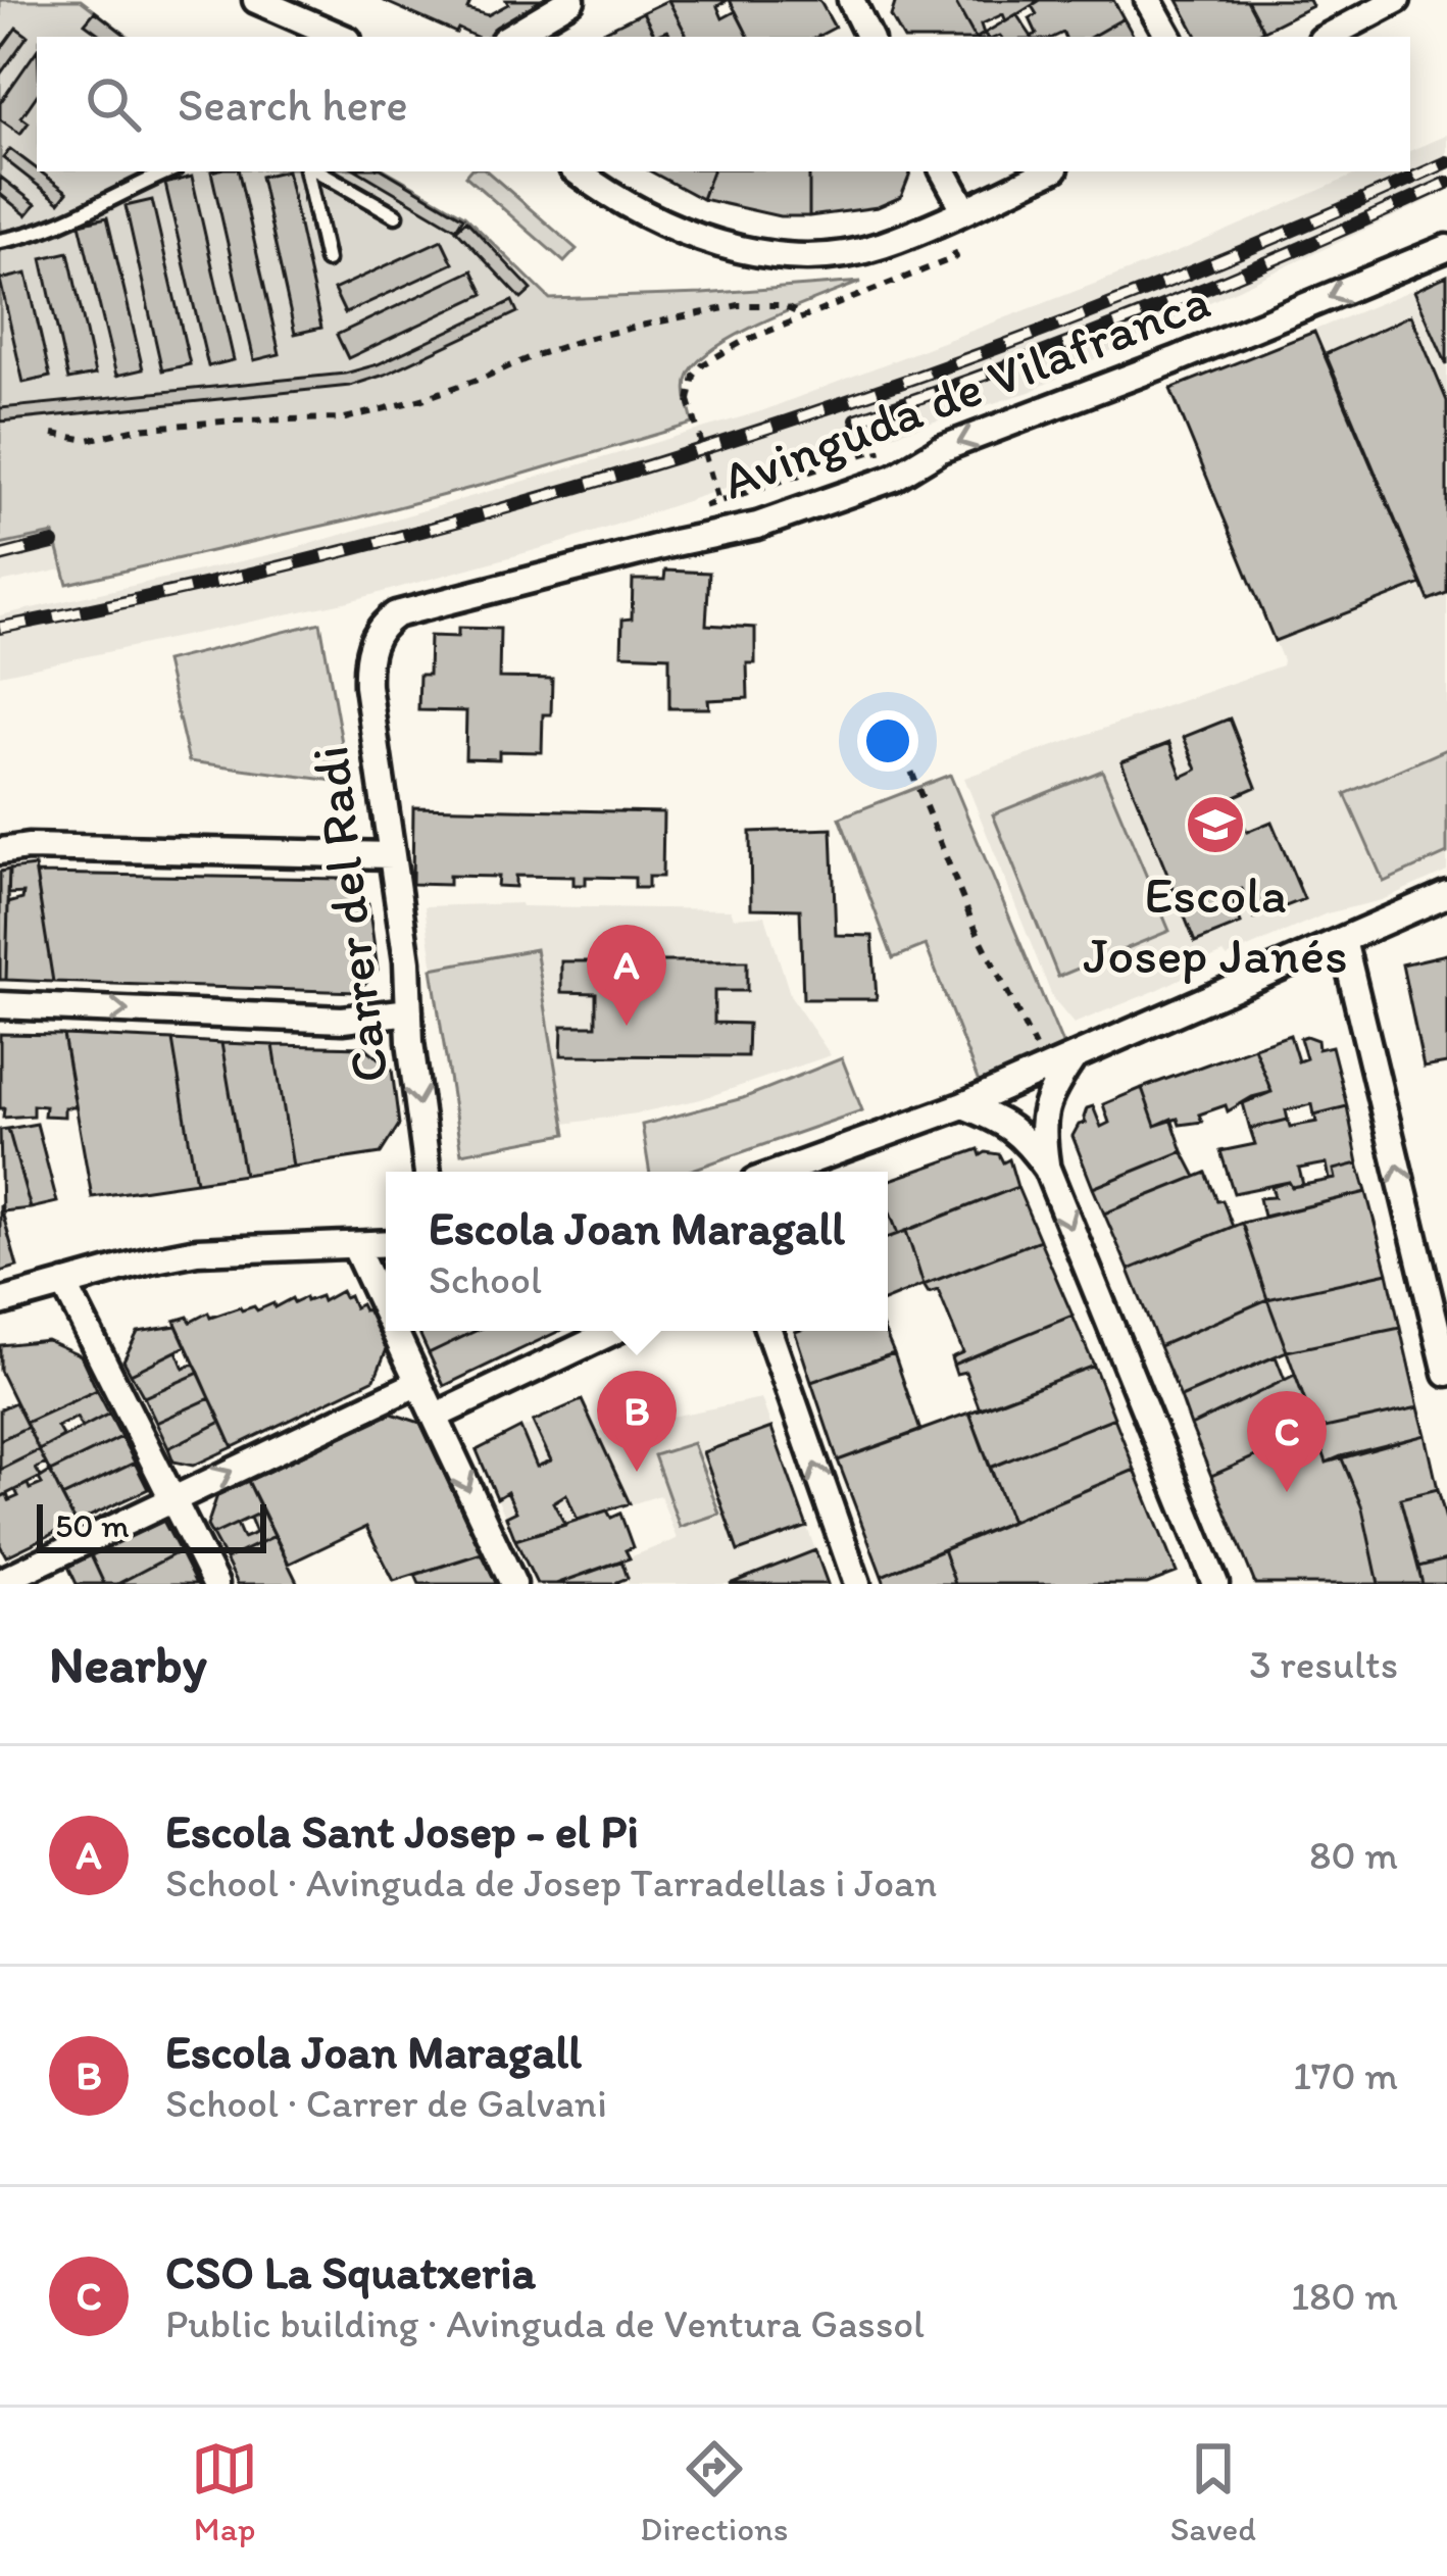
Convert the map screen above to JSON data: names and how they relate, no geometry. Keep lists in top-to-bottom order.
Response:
{
  "streets": {
    "street": ["Avinguda de Vilafranca", "Carrer del Radi"]
  },
  "crossings": [
    ["Avinguda de Vilafranca", "Carrer del Radi"]
  ],
  "one_way": ["Avinguda de Vilafranca"],
  "places": {
    "school or university": ["Escola Josep Janés"]
  },
  "scale_bar": "50 m",
  "page": {
    "search": "Search here",
    "pins": ["A", "B", "C"],
    "popup": ["Escola Joan Maragall", "School"],
    "scale": "50 m",
    "heading": ["Nearby", "3 results"],
    "list": [
      {
        "mark": "A",
        "name": "Escola Sant Josep - el Pi",
        "note": "School · Avinguda de Josep Tarradellas i Joan",
        "value": "80 m"
      },
      {
        "mark": "B",
        "name": "Escola Joan Maragall",
        "note": "School · Carrer de Galvani",
        "value": "170 m"
      },
      {
        "mark": "C",
        "name": "CSO La Squatxeria",
        "note": "Public building · Avinguda de Ventura Gassol",
        "value": "180 m"
      }
    ],
    "nav": ["Map", "Directions", "Saved"]
  }
}
